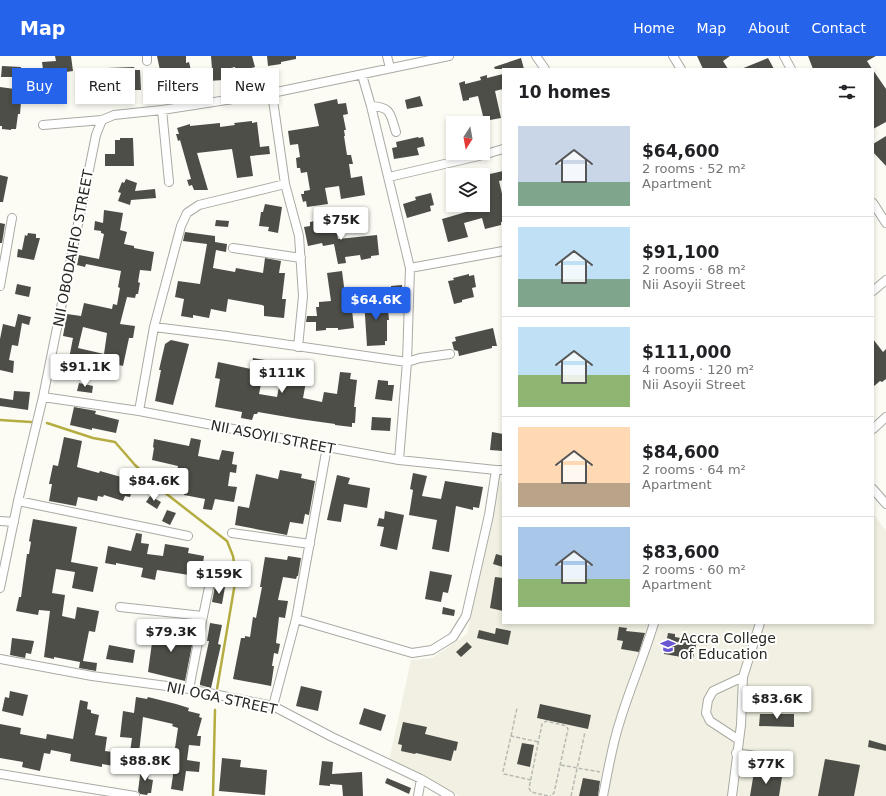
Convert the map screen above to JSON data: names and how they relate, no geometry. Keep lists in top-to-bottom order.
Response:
{
  "streets": {
    "street": ["NII OBODAIFIO STREET", "NII ASOYII STREET", "NII OGA STREET"]
  },
  "crossings": [
    ["NII OBODAIFIO STREET", "NII ASOYII STREET"]
  ],
  "places": {
    "school or university": ["Accra College of Education"]
  },
  "north": "bottom",
  "page": {
    "header": "Map",
    "nav": [
      "Home",
      "Map",
      "About",
      "Contact"
    ],
    "chip": [
      "Buy",
      "Rent",
      "Filters",
      "New"
    ],
    "heading": "10 homes",
    "list": [
      {
        "name": "$64,600",
        "note": "2 rooms · 52 m² · Apartment"
      },
      {
        "name": "$91,100",
        "note": "2 rooms · 68 m² · Nii Asoyii Street"
      },
      {
        "name": "$111,000",
        "note": "4 rooms · 120 m² · Nii Asoyii Street"
      },
      {
        "name": "$84,600",
        "note": "2 rooms · 64 m² · Apartment"
      },
      {
        "name": "$83,600",
        "note": "2 rooms · 60 m² · Apartment"
      }
    ],
    "price": [
      "$75K",
      "$64.6K",
      "$91.1K",
      "$111K",
      "$84.6K",
      "$159K",
      "$79.3K",
      "$83.6K",
      "$88.8K",
      "$77K"
    ]
  }
}
